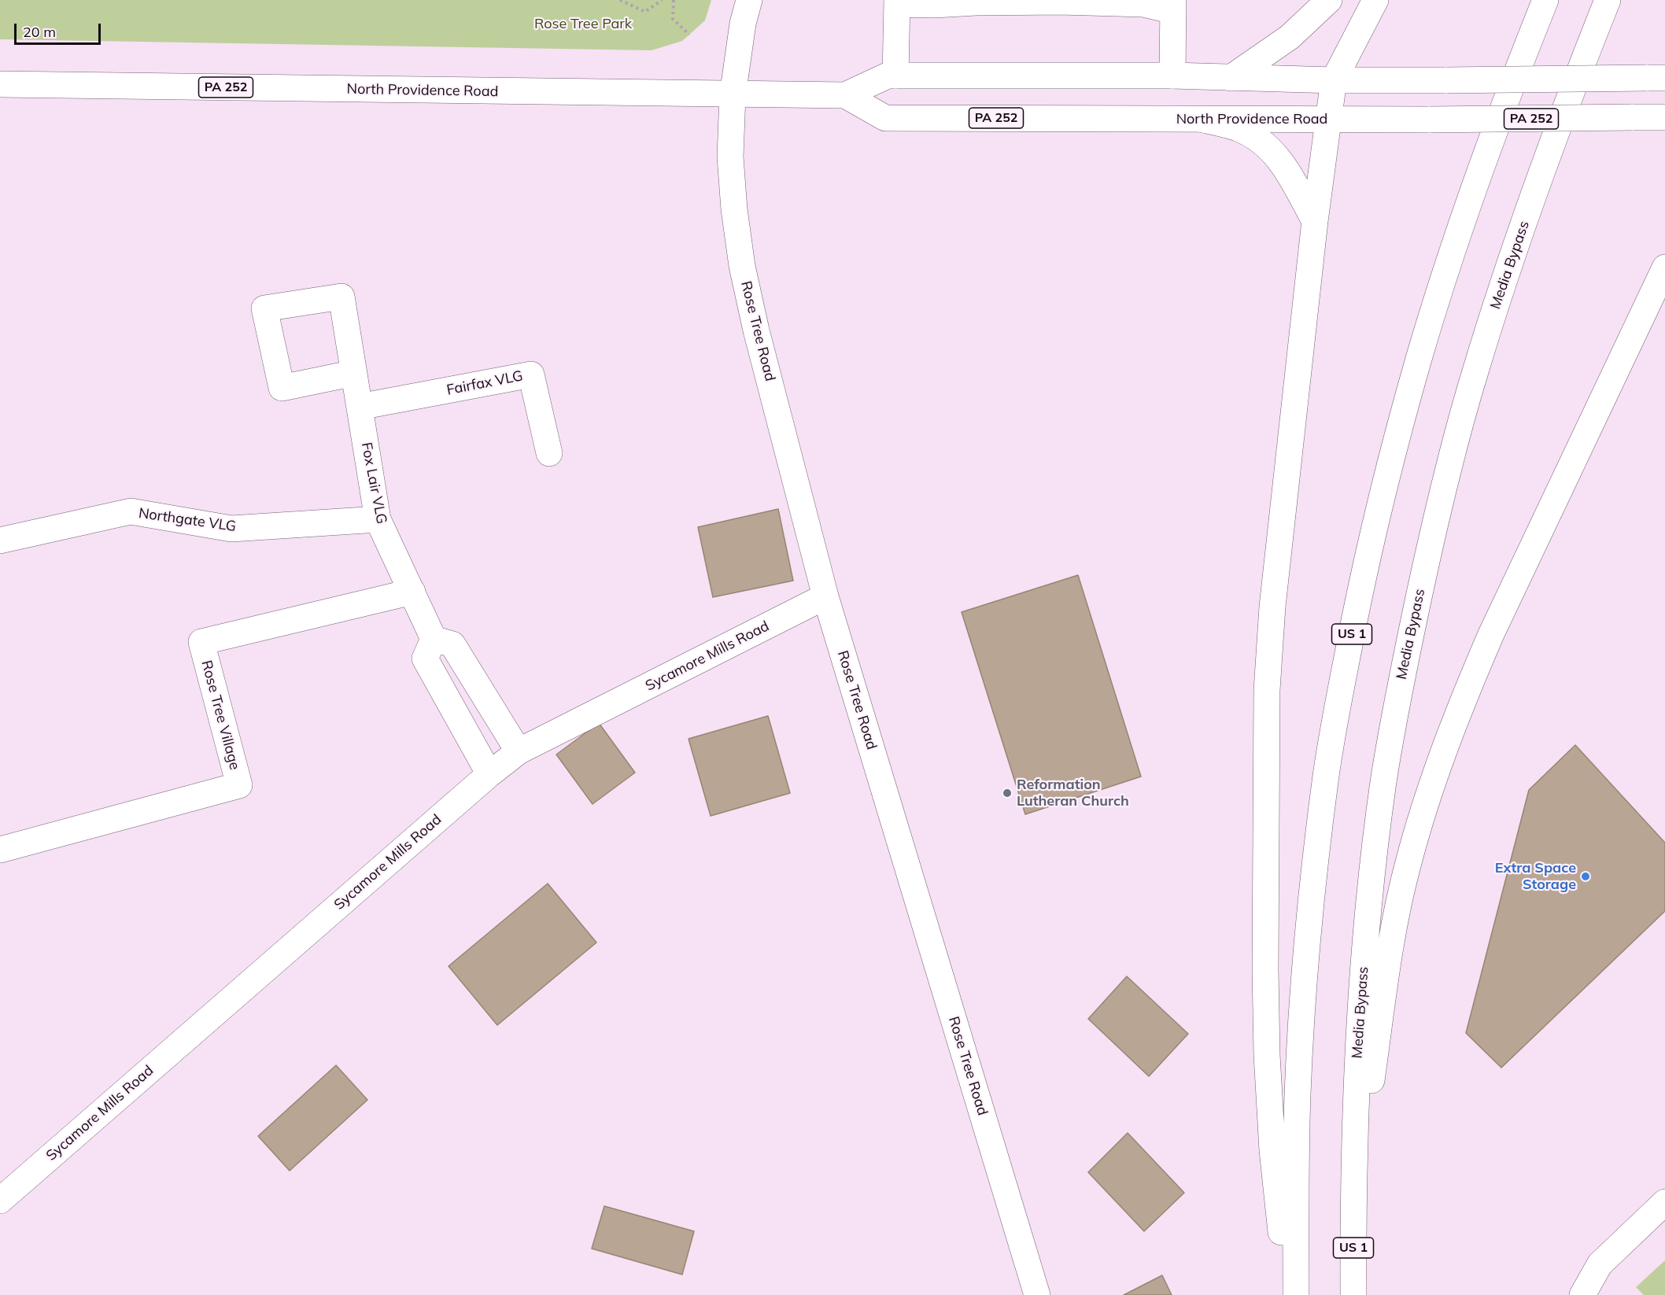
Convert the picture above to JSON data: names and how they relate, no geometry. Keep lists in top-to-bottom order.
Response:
{
  "streets": {
    "main road": [
      "PA 252",
      "North Providence Road",
      "Media Bypass",
      "Rose Tree Road",
      "Fairfax VLG",
      "Fox Lair VLG",
      "Northgate VLG",
      "US 1",
      "Sycamore Mills Road",
      "Rose Tree Village"
    ]
  },
  "crossings": [
    ["North Providence Road", "Rose Tree Road"],
    ["Rose Tree Road", "Sycamore Mills Road"],
    ["Fairfax VLG", "Fox Lair VLG"],
    ["Fox Lair VLG", "Northgate VLG"],
    ["Fox Lair VLG", "Rose Tree Village"]
  ],
  "parks": ["Rose Tree Park"],
  "places": ["Reformation Lutheran Church", "Extra Space Storage"],
  "scale_bar": "20 m"
}
